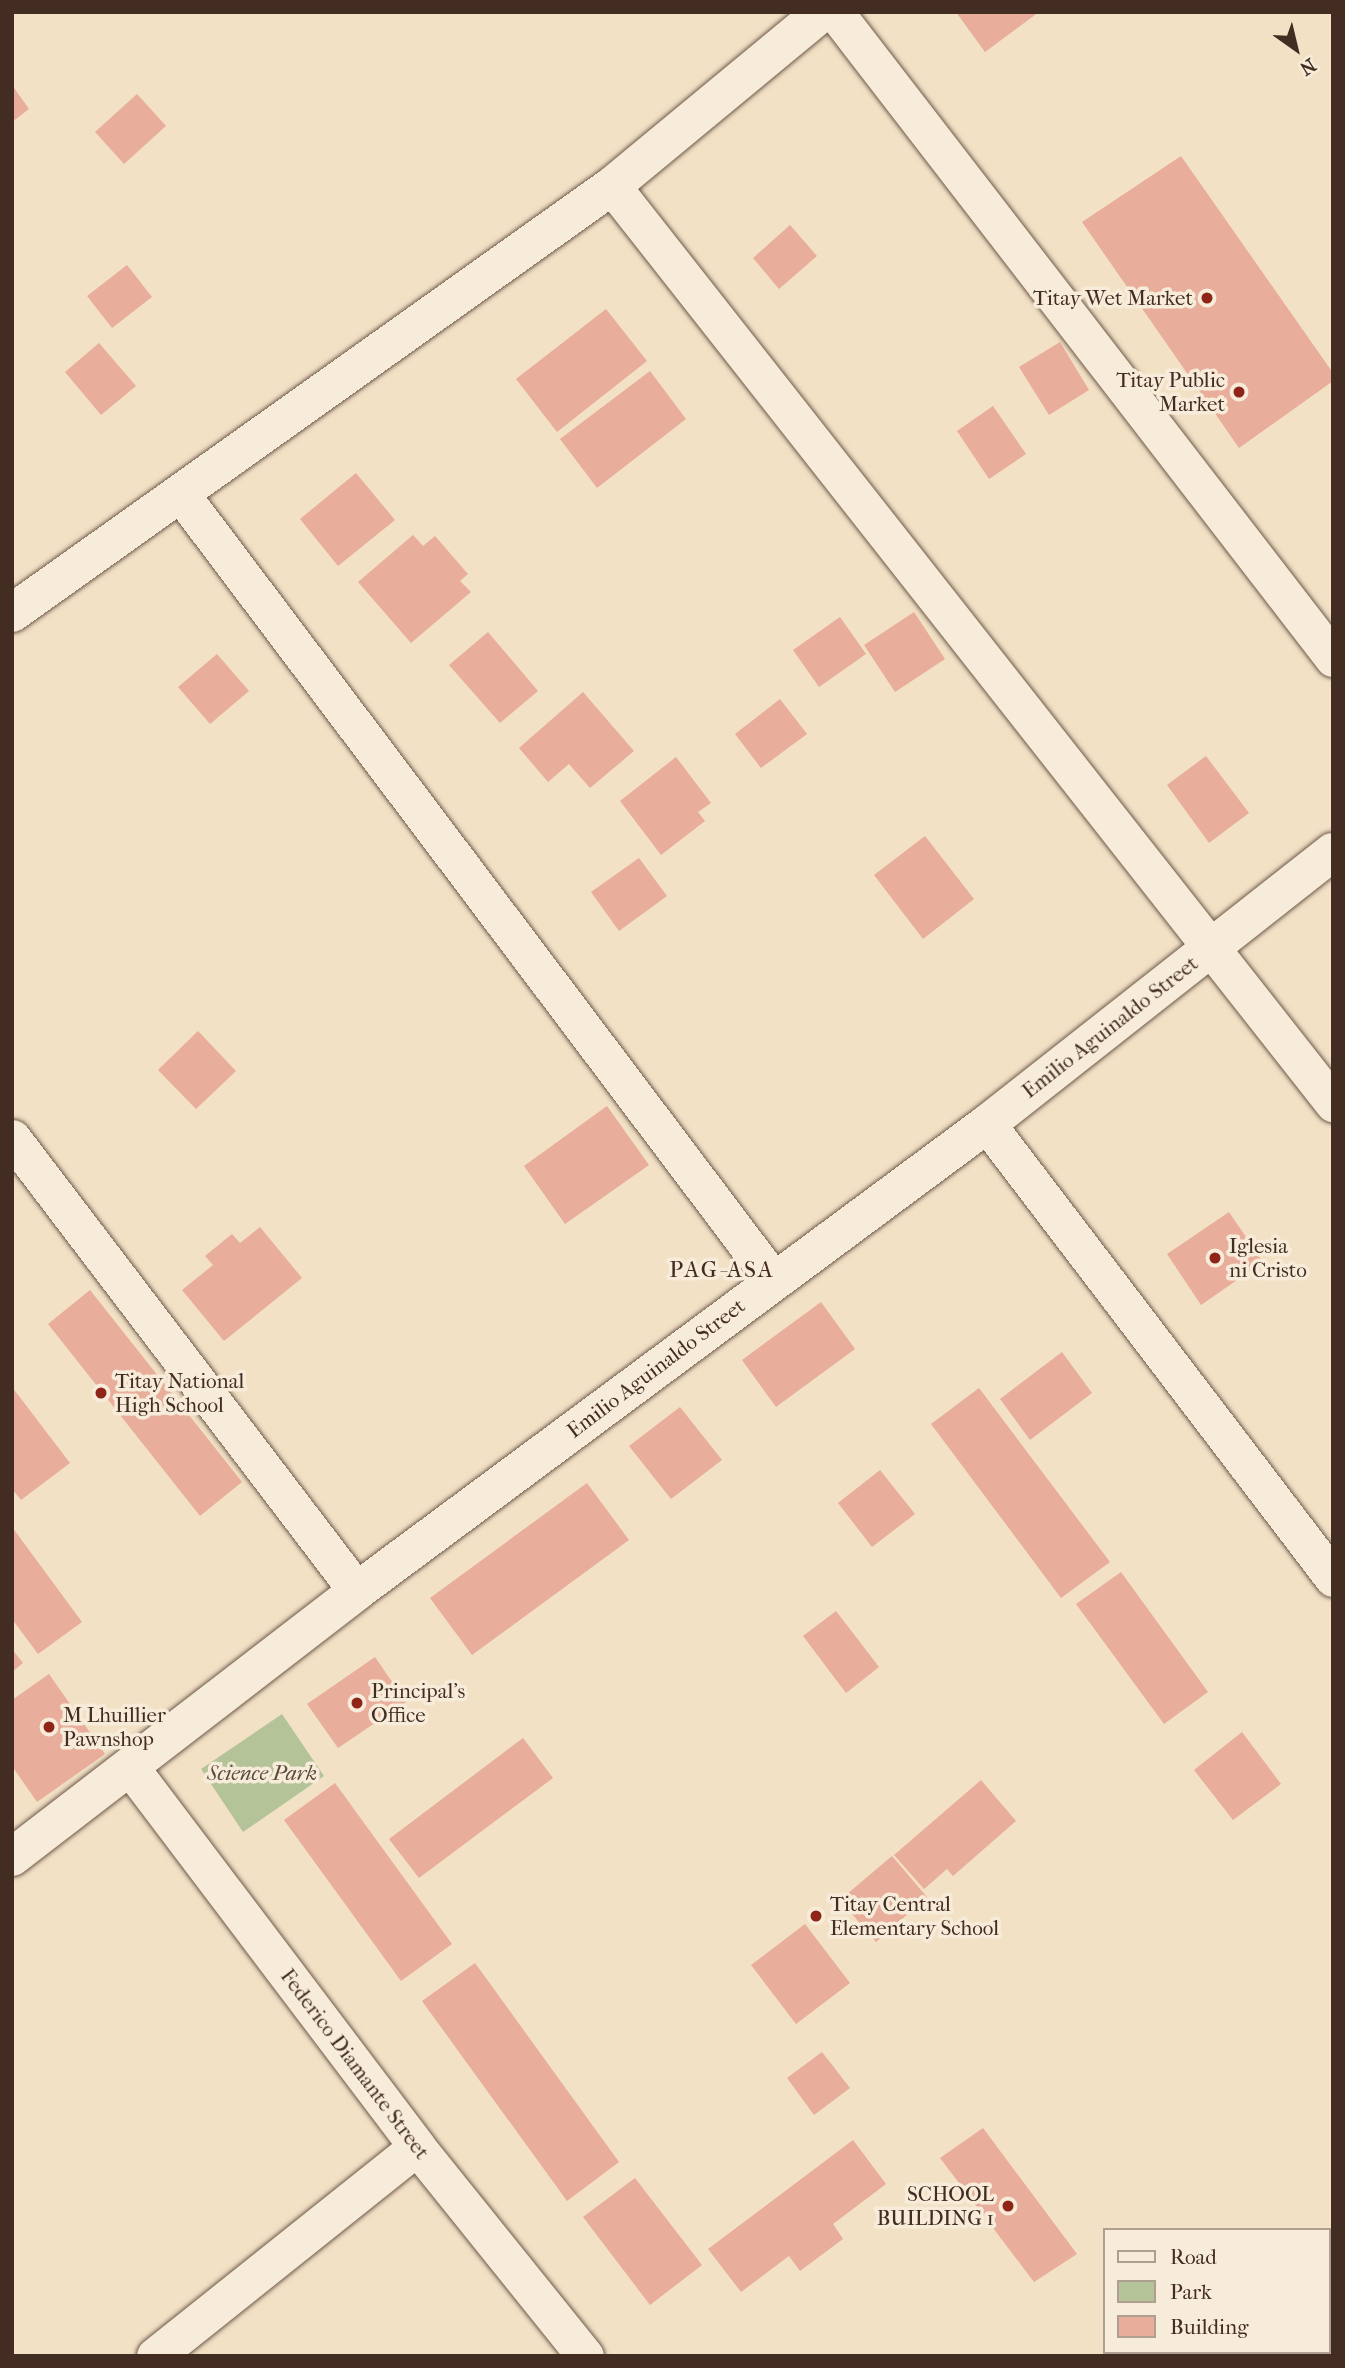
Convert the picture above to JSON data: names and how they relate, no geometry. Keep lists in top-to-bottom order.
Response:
{
  "streets": {
    "street": ["Emilio Aguinaldo Street", "Federico Diamante Street"]
  },
  "crossings": [
    ["Emilio Aguinaldo Street", "Federico Diamante Street"]
  ],
  "districts": ["PAG-ASA"],
  "parks": ["Science Park"],
  "places": [
    "Titay Wet Market",
    "Titay Public Market",
    "Iglesia ni Cristo",
    "Titay National High School",
    "Principal's Office",
    "M Lhuillier Pawnshop",
    "Titay Central Elementary School",
    "SCHOOL BUILDING 1"
  ],
  "legend": ["Road", "Park", "Building"],
  "north": "bottom right"
}
